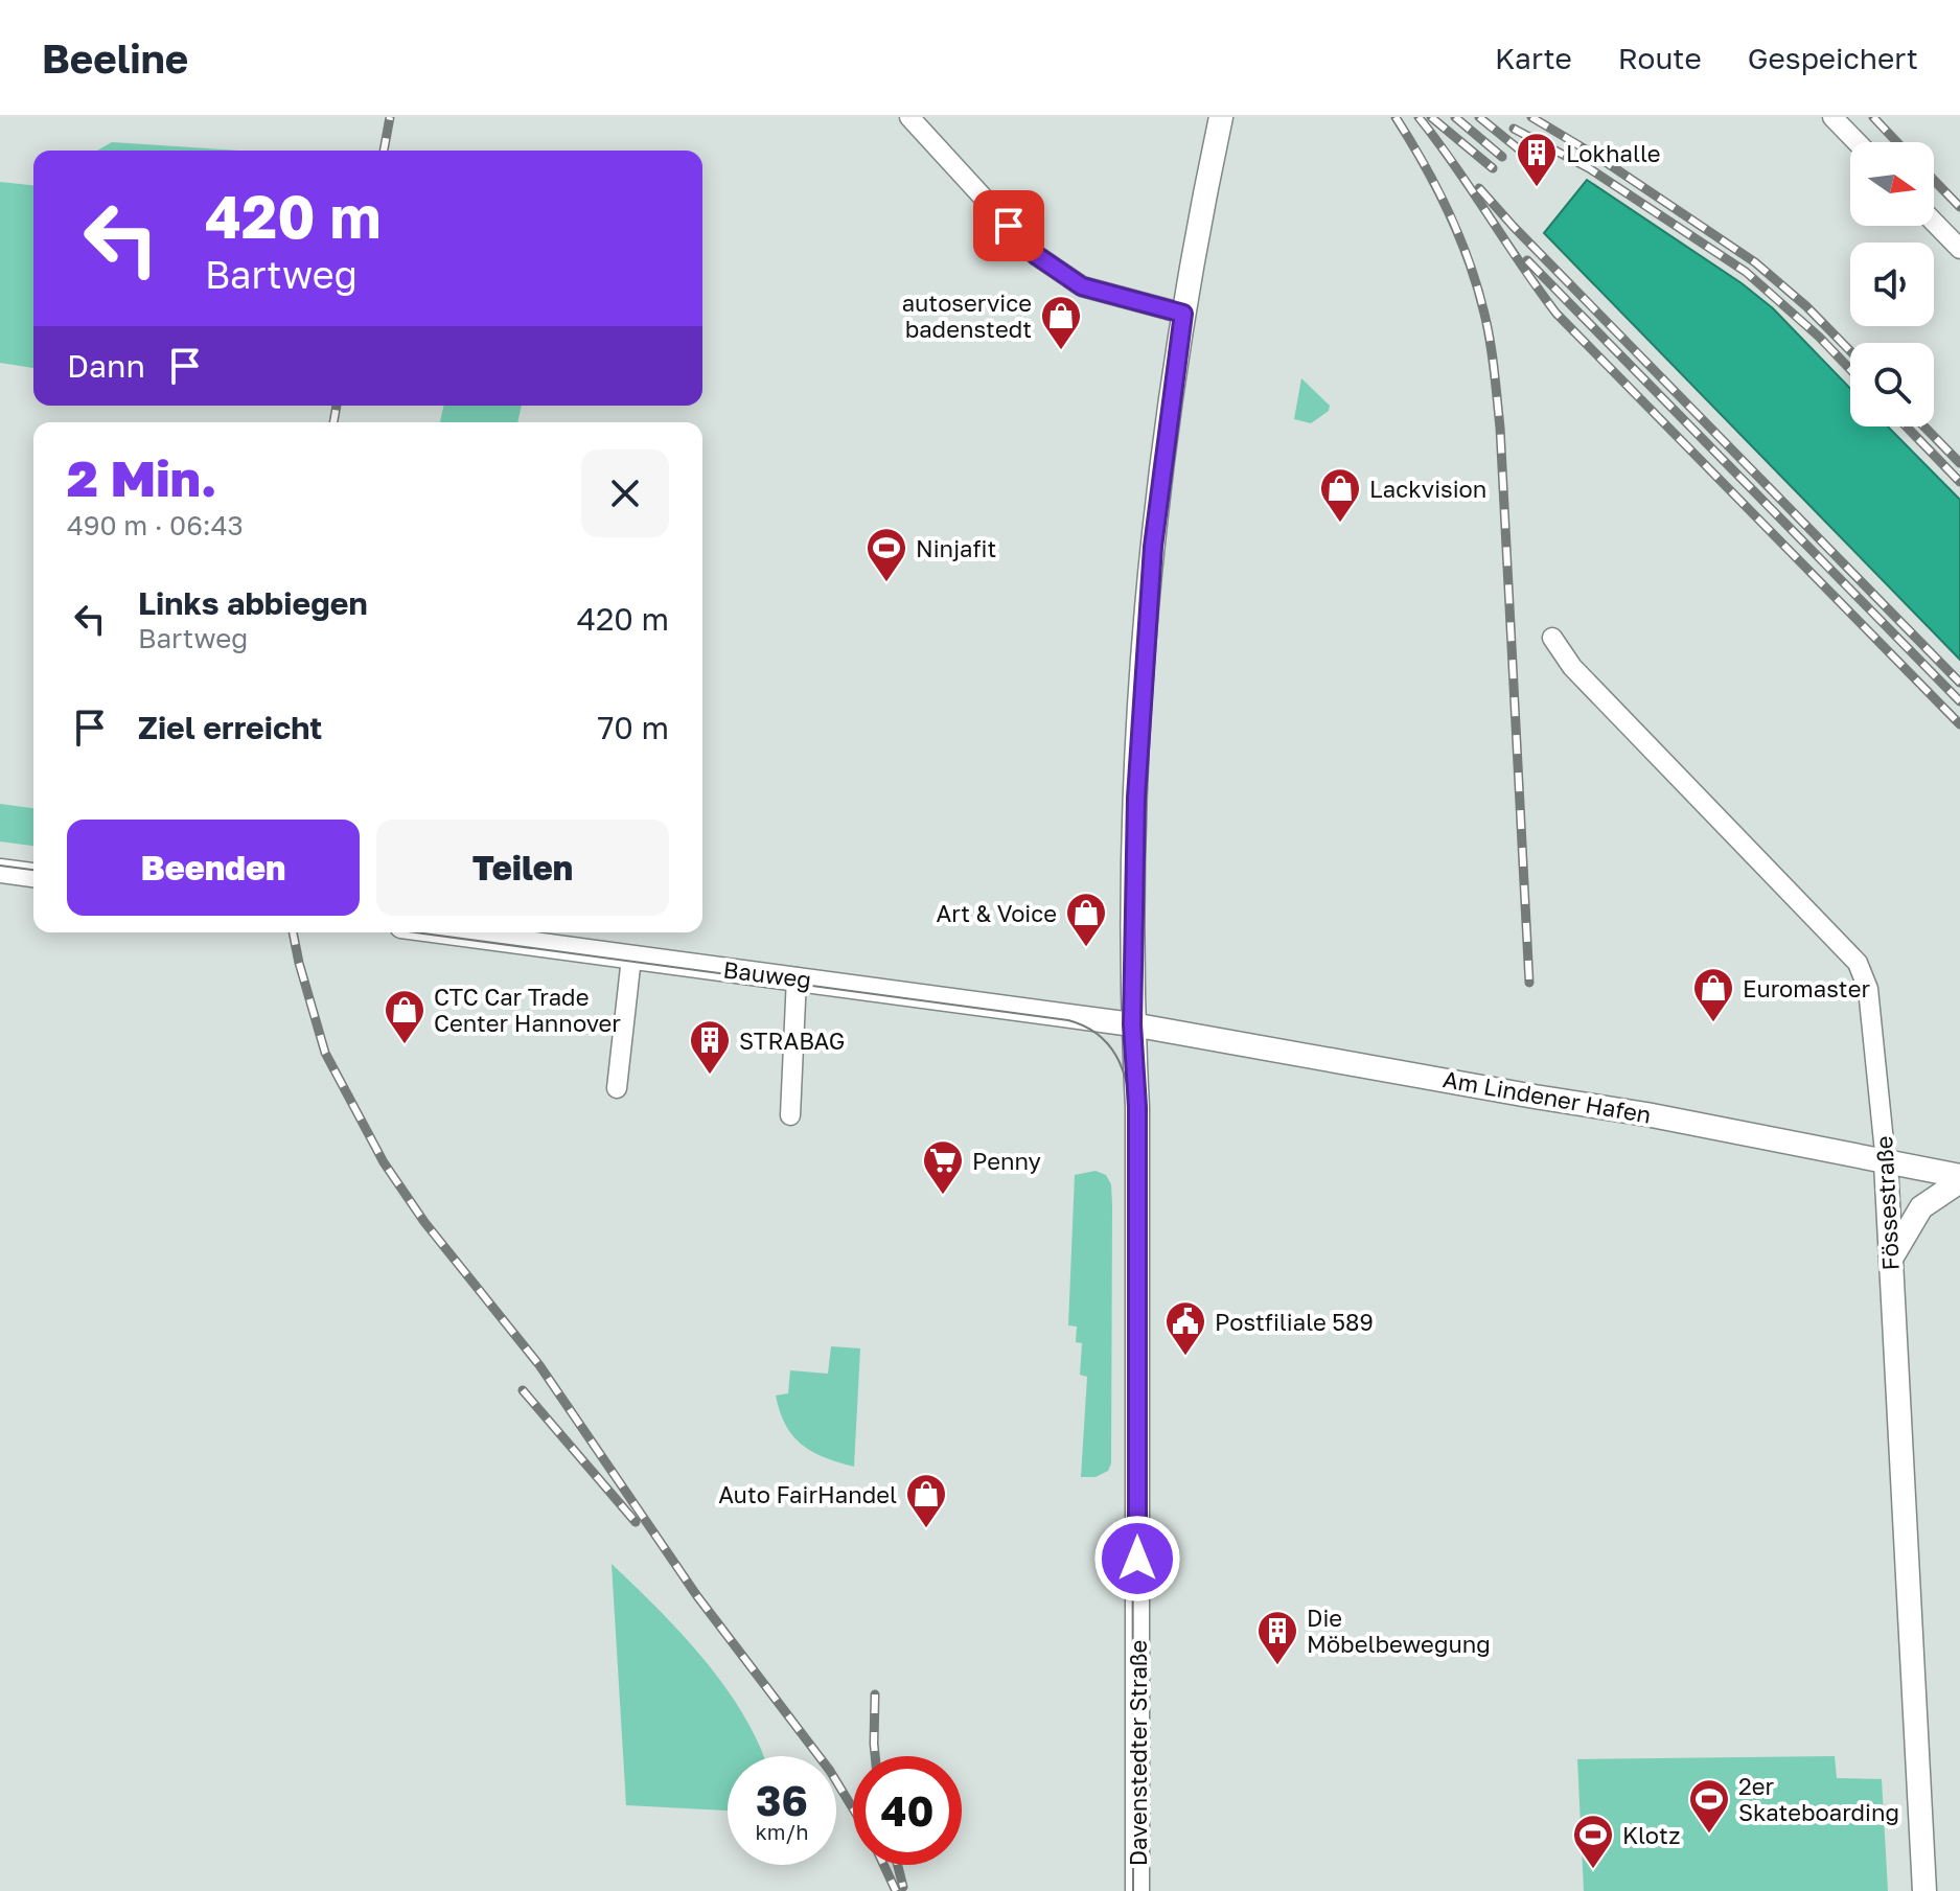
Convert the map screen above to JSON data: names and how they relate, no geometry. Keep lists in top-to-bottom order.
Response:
{
  "streets": {
    "street": [
      "Bauweg",
      "Am Lindener Hafen",
      "Fössestraße",
      "Davenstedter Straße"
    ]
  },
  "crossings": [
    ["Bauweg", "Am Lindener Hafen"],
    ["Bauweg", "Davenstedter Straße"],
    ["Am Lindener Hafen", "Fössestraße"],
    ["Am Lindener Hafen", "Davenstedter Straße"]
  ],
  "places": {
    "building": ["Lokhalle", "STRABAG", "Die Möbelbewegung"],
    "shop": [
      "autoservice badenstedt",
      "Lackvision",
      "Art & Voice",
      "Euromaster",
      "CTC Car Trade Center Hannover",
      "Auto FairHandel"
    ],
    "sports": ["Ninjafit", "2er Skateboarding", "Klotz"],
    "supermarket": ["Penny"],
    "public building": ["Postfiliale 589"]
  },
  "north": "right",
  "page": {
    "header": "Beeline",
    "nav": ["Karte", "Route", "Gespeichert"],
    "turn": ["420 m", "Bartweg"],
    "then": "Dann",
    "heading": ["2 Min.", "490 m · 06:43"],
    "list": [
      {
        "name": "Links abbiegen",
        "note": "Bartweg",
        "value": "420 m"
      },
      {
        "name": "Ziel erreicht",
        "value": "70 m"
      }
    ],
    "buttons": ["Beenden", "Teilen"],
    "speed": "36 km/h",
    "limit": "40"
  }
}
